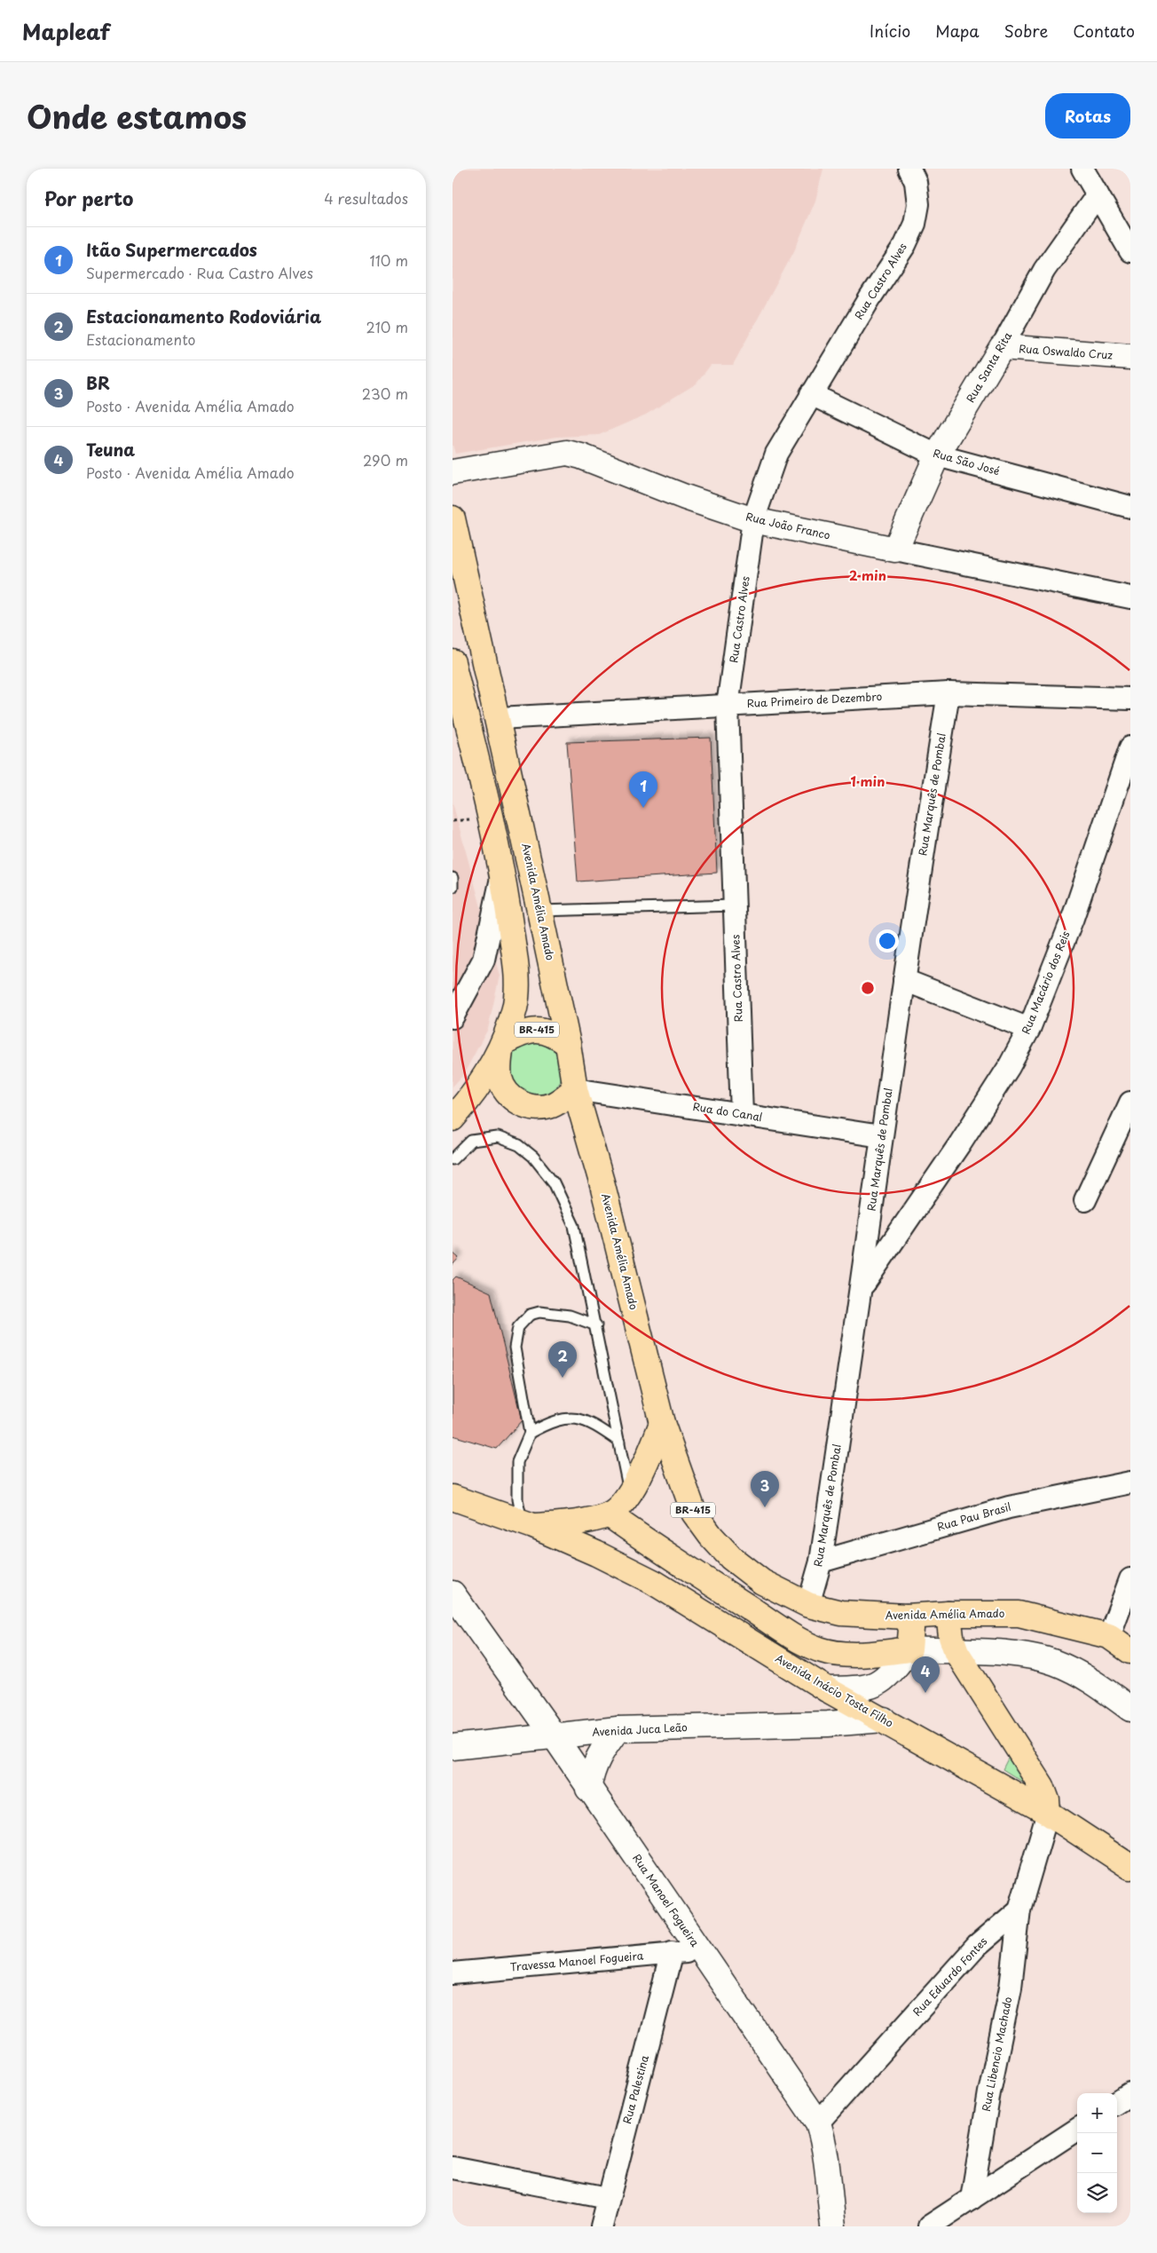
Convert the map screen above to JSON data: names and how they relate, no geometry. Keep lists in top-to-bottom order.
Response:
{
  "streets": {
    "main road": [
      "Rua Oswaldo Cruz",
      "Rua Santa Rita",
      "Rua João Franco",
      "Avenida Amélia Amado",
      "BR-415",
      "Avenida Inácio Tosta Filho",
      "Avenida Juca Leão",
      "Rua Manoel Fogueira"
    ],
    "street": [
      "Rua Castro Alves",
      "Rua São José",
      "Rua Primeiro de Dezembro",
      "Rua Marquês de Pombal",
      "Rua Macário dos Reis",
      "Rua do Canal",
      "Rua Pau Brasil",
      "Travessa Manoel Fogueira",
      "Rua Eduardo Fontes",
      "Rua Libencio Machado",
      "Rua Palestina"
    ]
  },
  "crossings": [
    ["Rua Castro Alves", "Rua São José"],
    ["Rua Castro Alves", "Rua João Franco"],
    ["Rua Castro Alves", "Rua Primeiro de Dezembro"],
    ["Rua Castro Alves", "Rua do Canal"],
    ["Rua Oswaldo Cruz", "Rua Santa Rita"],
    ["Rua Santa Rita", "Rua São José"],
    ["Rua Santa Rita", "Rua João Franco"],
    ["Rua Primeiro de Dezembro", "Rua Marquês de Pombal"],
    ["Rua Primeiro de Dezembro", "Avenida Amélia Amado"],
    ["Rua Marquês de Pombal", "Avenida Amélia Amado"],
    ["Rua Marquês de Pombal", "Rua Macário dos Reis"],
    ["Rua Marquês de Pombal", "Rua do Canal"],
    ["Rua Marquês de Pombal", "Rua Pau Brasil"],
    ["Avenida Amélia Amado", "BR-415"],
    ["Avenida Amélia Amado", "Rua do Canal"],
    ["BR-415", "Rua do Canal"],
    ["Avenida Inácio Tosta Filho", "Avenida Juca Leão"],
    ["Avenida Juca Leão", "Rua Manoel Fogueira"],
    ["Rua Manoel Fogueira", "Travessa Manoel Fogueira"],
    ["Rua Manoel Fogueira", "Rua Eduardo Fontes"],
    ["Travessa Manoel Fogueira", "Rua Palestina"],
    ["Rua Eduardo Fontes", "Rua Libencio Machado"]
  ],
  "page": {
    "header": "Mapleaf",
    "nav": [
      "Início",
      "Mapa",
      "Sobre",
      "Contato"
    ],
    "title": "Onde estamos",
    "buttons": "Rotas",
    "heading": ["Por perto", "4 resultados"],
    "list": [
      {
        "mark": "1",
        "name": "Itão Supermercados",
        "note": "Supermercado · Rua Castro Alves",
        "value": "110 m"
      },
      {
        "mark": "2",
        "name": "Estacionamento Rodoviária",
        "note": "Estacionamento",
        "value": "210 m"
      },
      {
        "mark": "3",
        "name": "BR",
        "note": "Posto · Avenida Amélia Amado",
        "value": "230 m"
      },
      {
        "mark": "4",
        "name": "Teuna",
        "note": "Posto · Avenida Amélia Amado",
        "value": "290 m"
      }
    ],
    "pins": [
      "1",
      "2",
      "3",
      "4"
    ],
    "map_buttons": ["+", "−"]
  },
  "rings": ["2 min", "1 min"]
}
